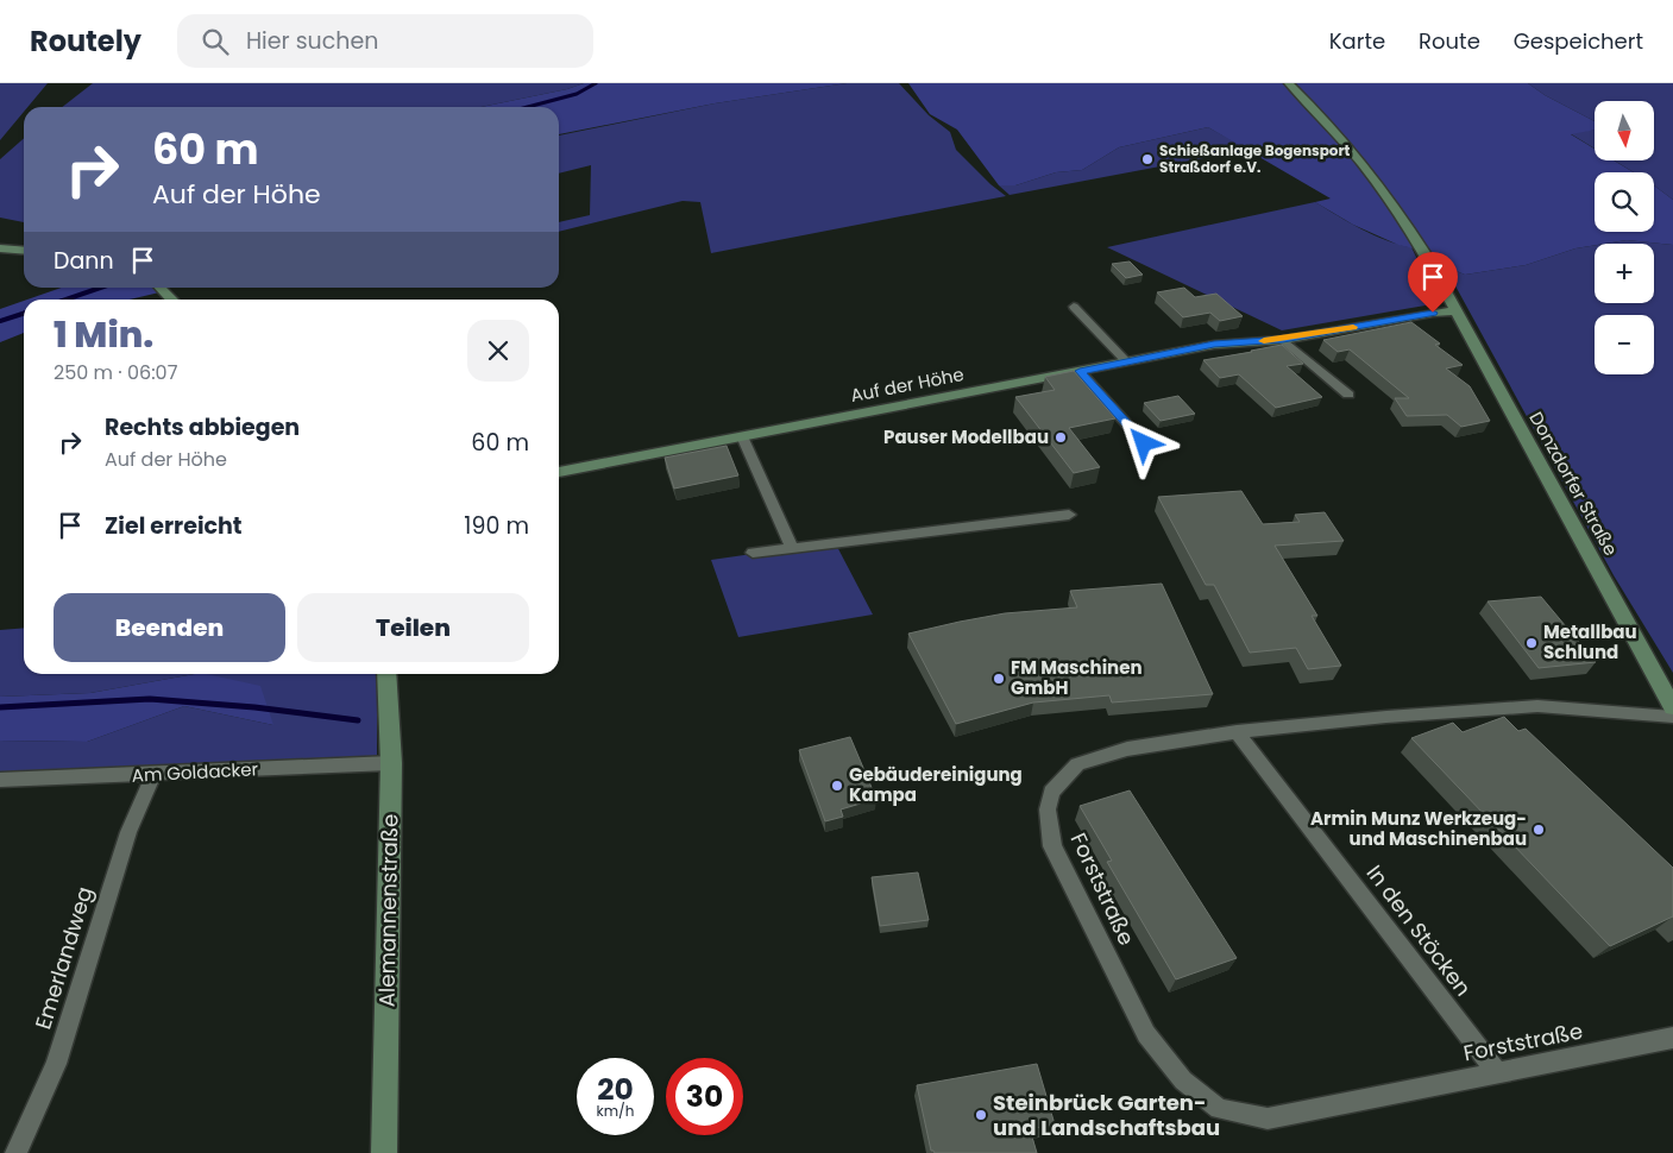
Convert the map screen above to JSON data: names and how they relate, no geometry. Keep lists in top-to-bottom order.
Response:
{
  "streets": {
    "street": [
      "Auf der Höhe",
      "Donzdorfer Straße",
      "Am Goldacker",
      "Forststraße",
      "Alemannenstraße",
      "In den Stöcken",
      "Emerlandweg"
    ]
  },
  "crossings": [
    ["Auf der Höhe", "Donzdorfer Straße"],
    ["Am Goldacker", "Alemannenstraße"],
    ["Am Goldacker", "Emerlandweg"],
    ["Forststraße", "In den Stöcken"]
  ],
  "places": [
    "Schießanlage Bogensport Straßdorf e.V.",
    "Pauser Modellbau",
    "Metallbau Schlund",
    "FM Maschinen GmbH",
    "Gebäudereinigung Kampa",
    "Armin Munz Werkzeug- und Maschinenbau",
    "Steinbrück Garten- und Landschaftsbau"
  ],
  "north": "bottom",
  "page": {
    "header": "Routely",
    "search": "Hier suchen",
    "nav": ["Karte", "Route", "Gespeichert"],
    "map_buttons": ["+", "−"],
    "turn": ["60 m", "Auf der Höhe"],
    "then": "Dann",
    "heading": ["1 Min.", "250 m · 06:07"],
    "list": [
      {
        "name": "Rechts abbiegen",
        "note": "Auf der Höhe",
        "value": "60 m"
      },
      {
        "name": "Ziel erreicht",
        "value": "190 m"
      }
    ],
    "buttons": ["Beenden", "Teilen"],
    "speed": "20 km/h",
    "limit": "30"
  }
}
